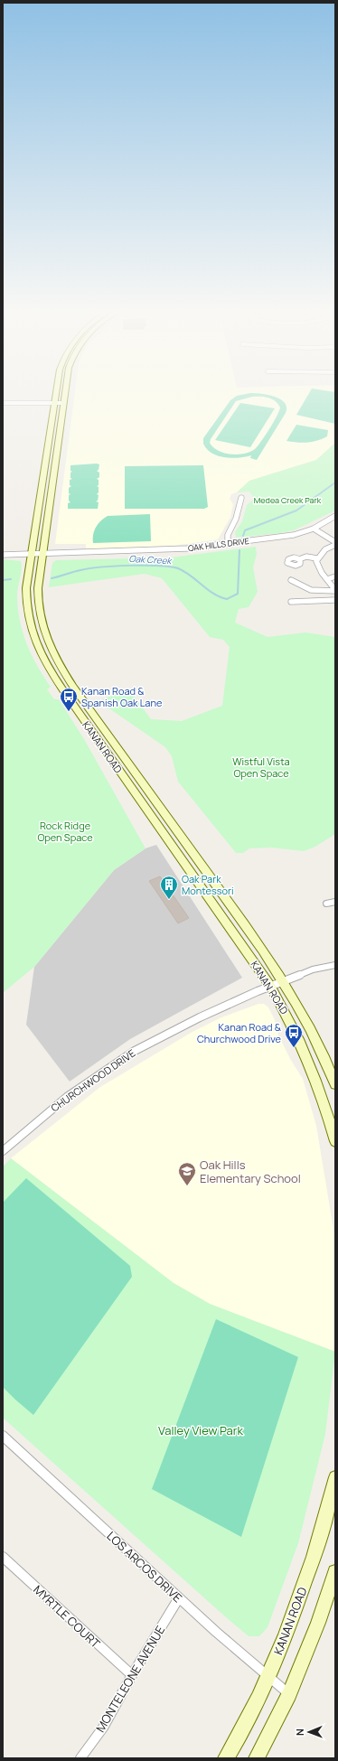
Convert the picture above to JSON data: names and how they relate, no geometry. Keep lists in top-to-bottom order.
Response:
{
  "streets": {
    "main road": ["KANAN ROAD"],
    "street": [
      "OAK HILLS DRIVE",
      "CHURCHWOOD DRIVE",
      "LOS ARCOS DRIVE",
      "MYRTLE COURT",
      "MONTELEONE AVENUE"
    ]
  },
  "crossings": [
    ["OAK HILLS DRIVE", "KANAN ROAD"],
    ["KANAN ROAD", "CHURCHWOOD DRIVE"],
    ["KANAN ROAD", "LOS ARCOS DRIVE"],
    ["LOS ARCOS DRIVE", "MONTELEONE AVENUE"],
    ["MYRTLE COURT", "MONTELEONE AVENUE"]
  ],
  "water": ["Oak Creek"],
  "parks": [
    "Medea Creek Park",
    "Wistful Vista Open Space",
    "Rock Ridge Open Space",
    "Valley View Park"
  ],
  "places": {
    "bus stop": ["Kanan Road & Spanish Oak Lane", "Kanan Road & Churchwood Drive"],
    "building": ["Oak Park Montessori"],
    "school or university": ["Oak Hills Elementary School"]
  },
  "north": "left"
}
